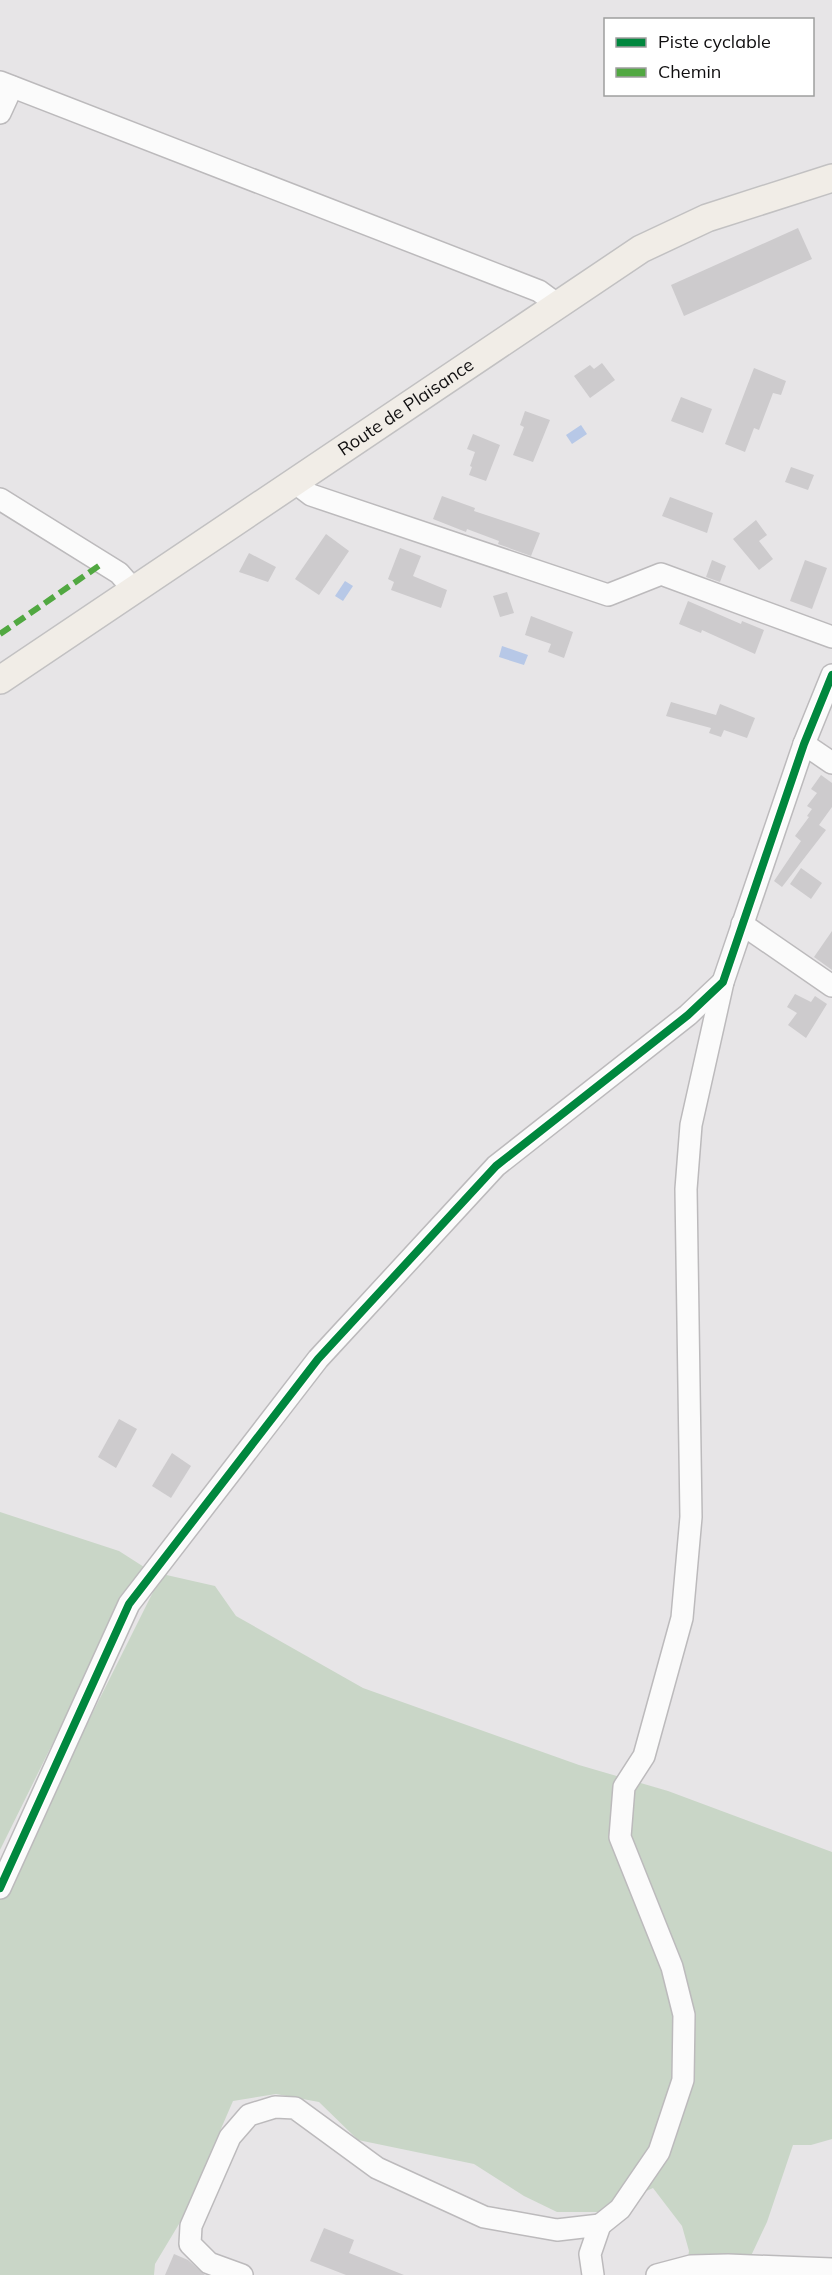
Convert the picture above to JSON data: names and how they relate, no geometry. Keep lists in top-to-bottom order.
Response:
{
  "streets": {
    "main road": ["Route de Plaisance"]
  },
  "legend": ["Piste cyclable", "Chemin"]
}
